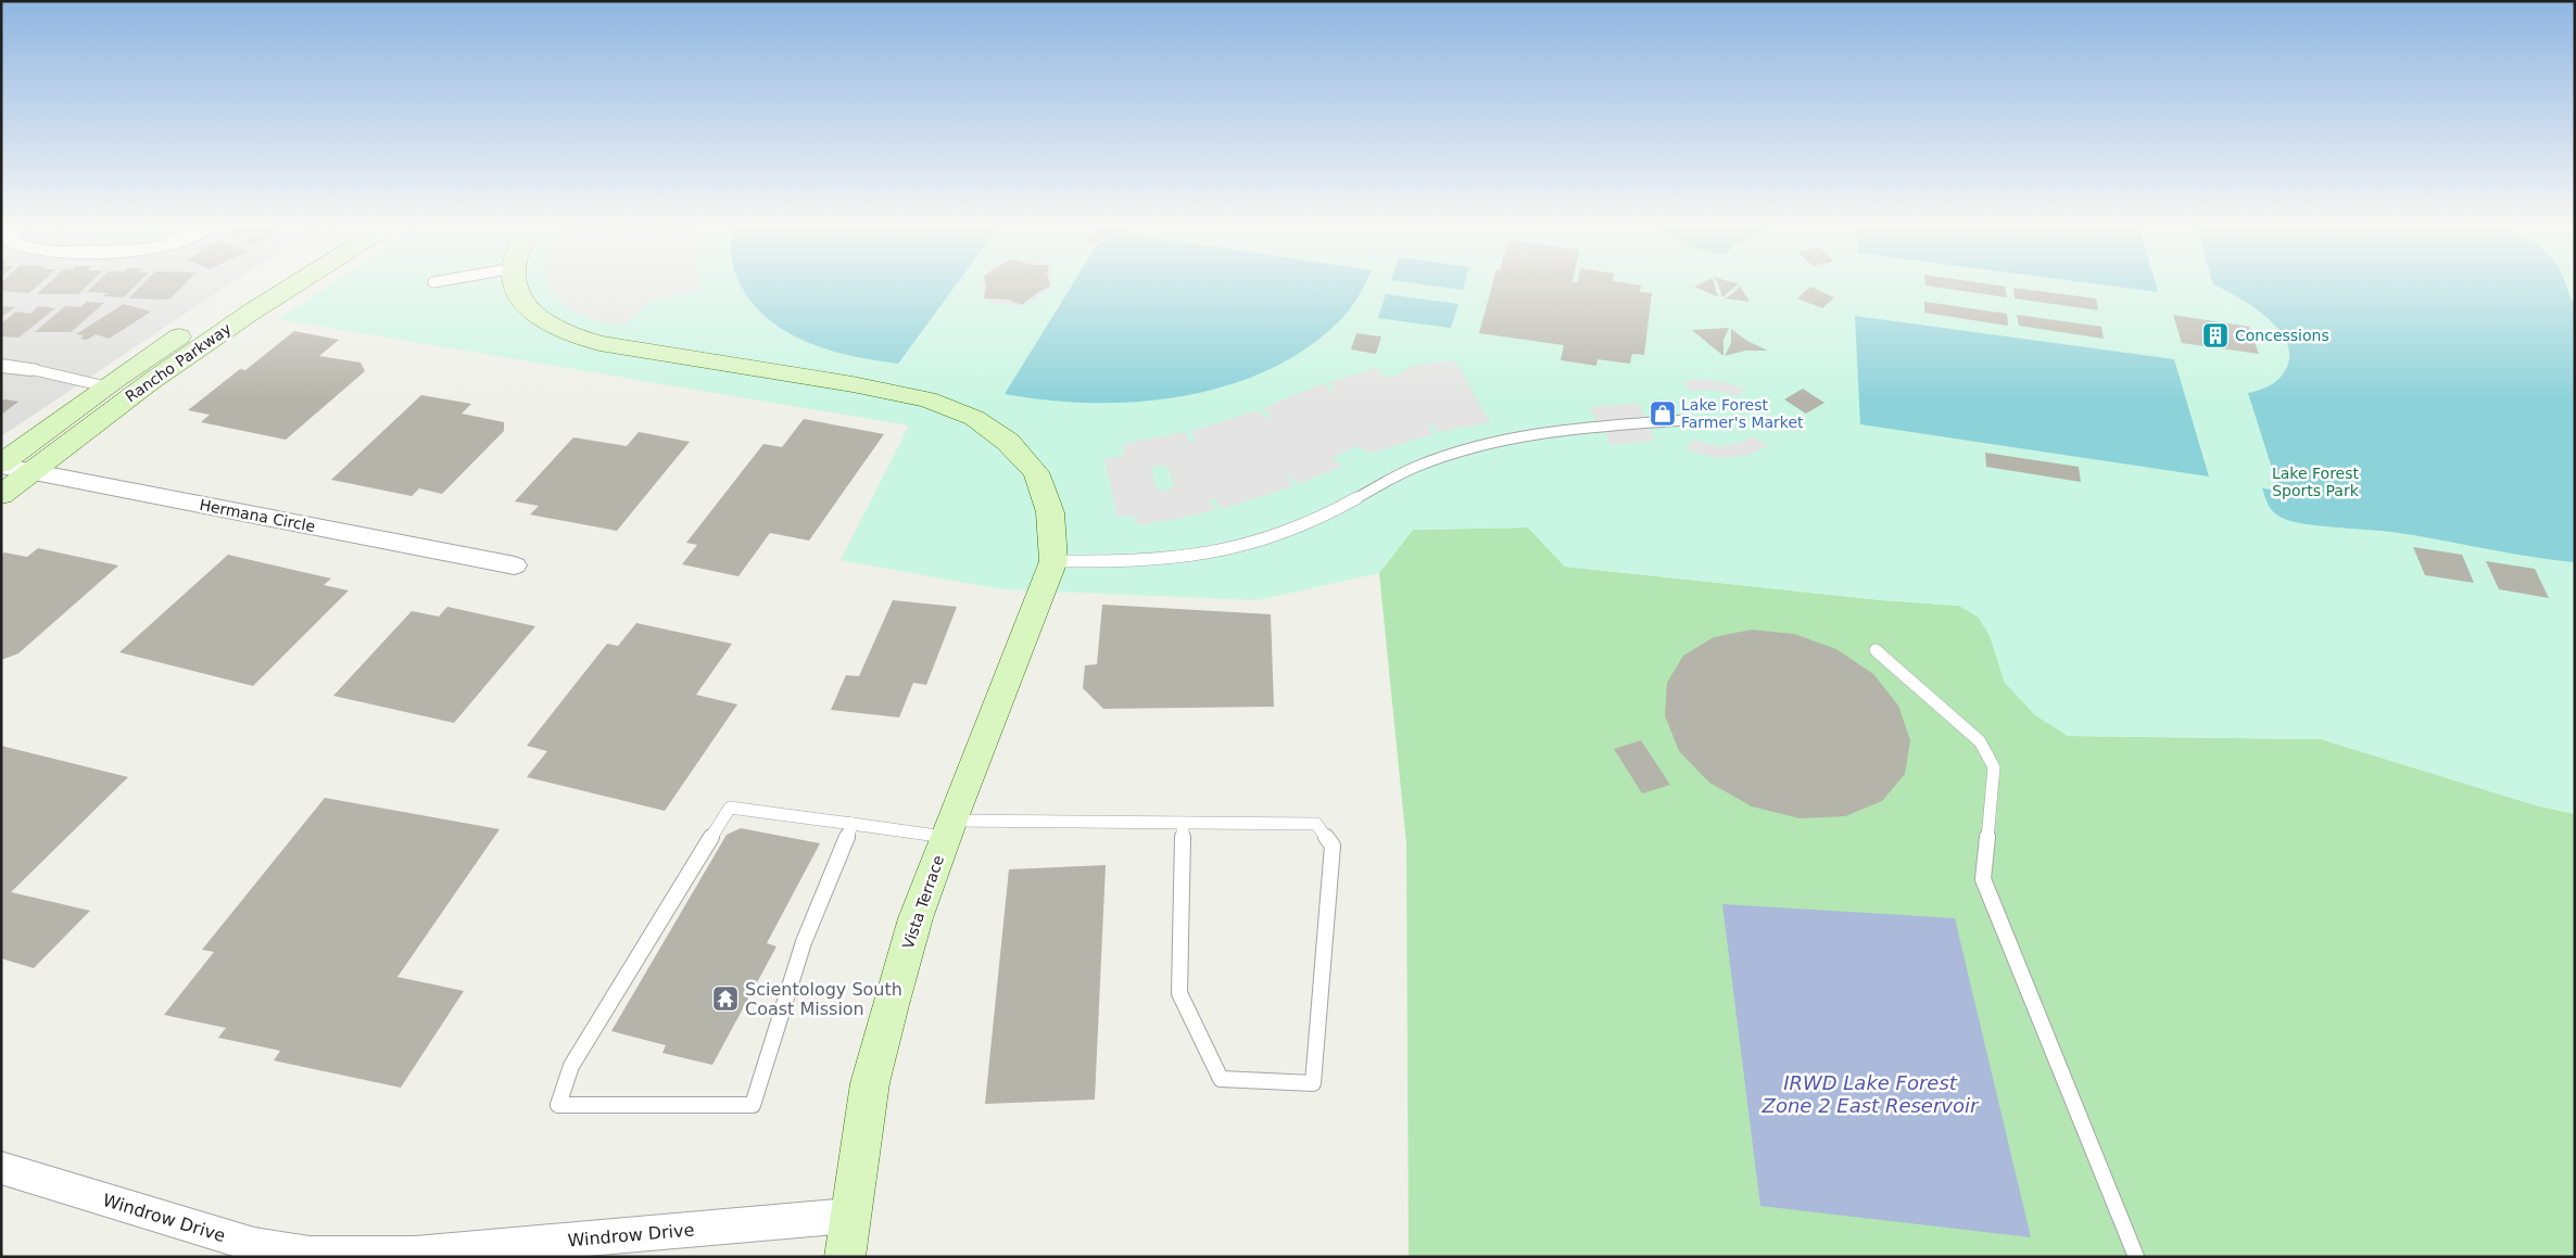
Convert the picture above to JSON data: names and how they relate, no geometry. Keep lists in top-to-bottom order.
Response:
{
  "streets": {
    "street": [
      "Rancho Parkway",
      "Hermana Circle",
      "Vista Terrace",
      "Windrow Drive"
    ]
  },
  "crossings": [
    ["Rancho Parkway", "Hermana Circle"],
    ["Vista Terrace", "Windrow Drive"]
  ],
  "water": ["IRWD Lake Forest Zone 2 East Reservoir"],
  "parks": ["Lake Forest Sports Park"],
  "places": {
    "building": ["Concessions"],
    "shop": ["Lake Forest Farmer's Market"],
    "temple": ["Scientology South Coast Mission"]
  }
}
